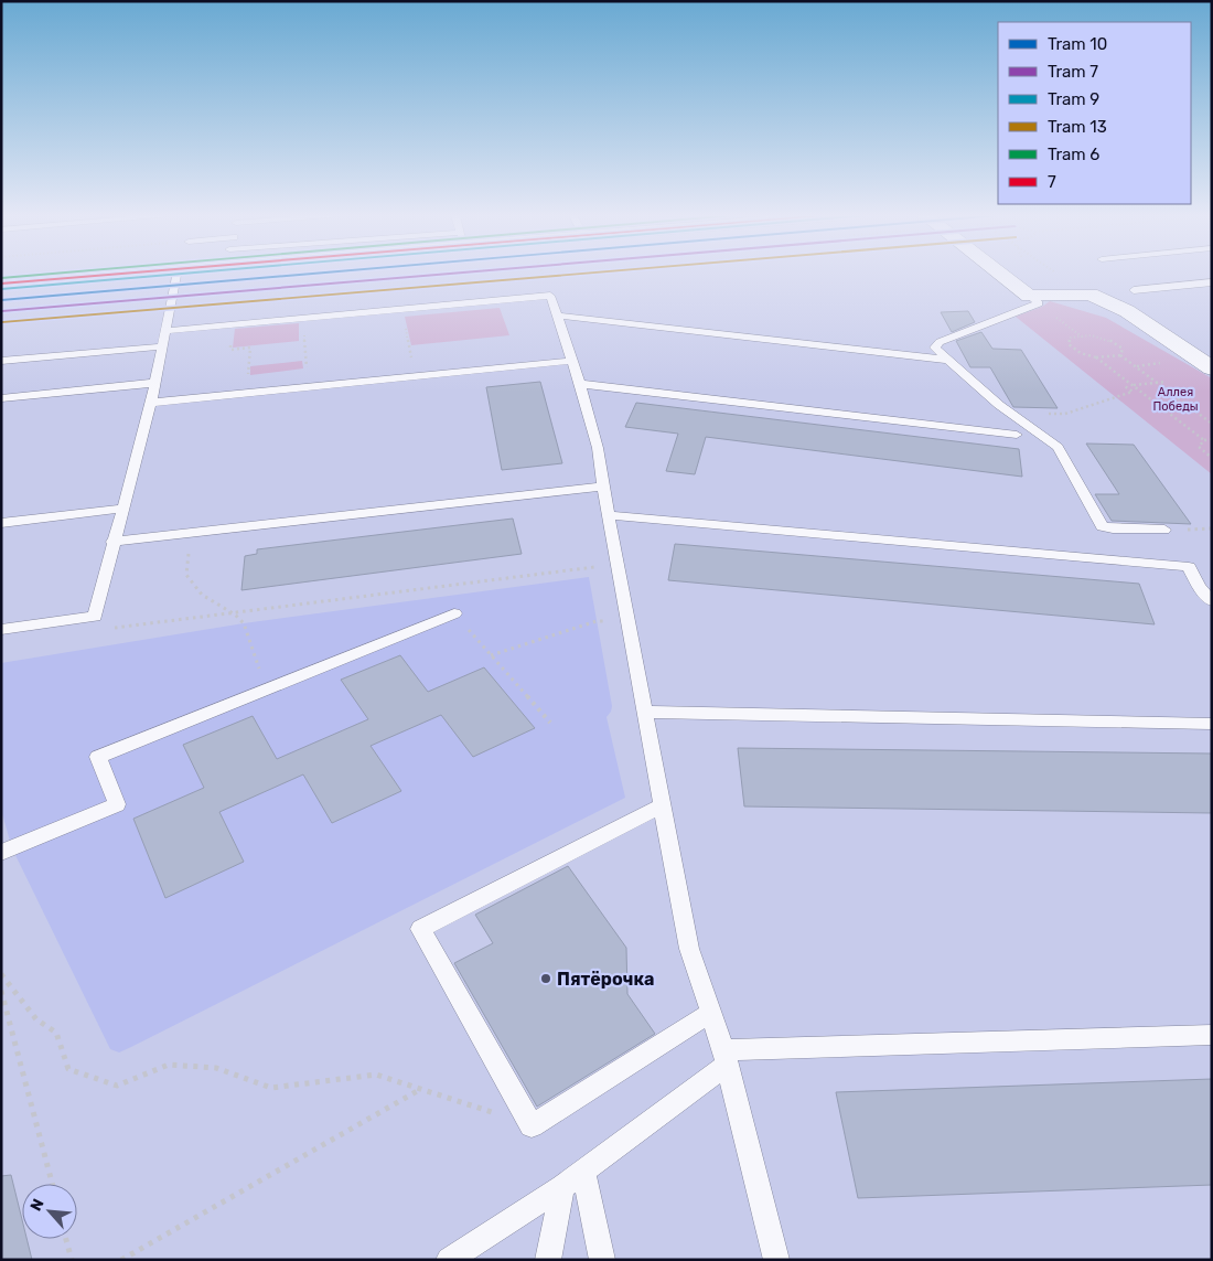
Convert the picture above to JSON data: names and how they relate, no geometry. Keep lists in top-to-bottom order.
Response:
{
  "parks": ["Аллея Победы"],
  "places": ["Пятёрочка"],
  "lines": [
    "tram line 10",
    "tram line 7",
    "tram line 9",
    "tram line 13",
    "tram line 6",
    "transit line 7"
  ],
  "legend": [
    "Tram 10",
    "Tram 7",
    "Tram 9",
    "Tram 13",
    "Tram 6",
    "7"
  ],
  "north": "top left"
}
